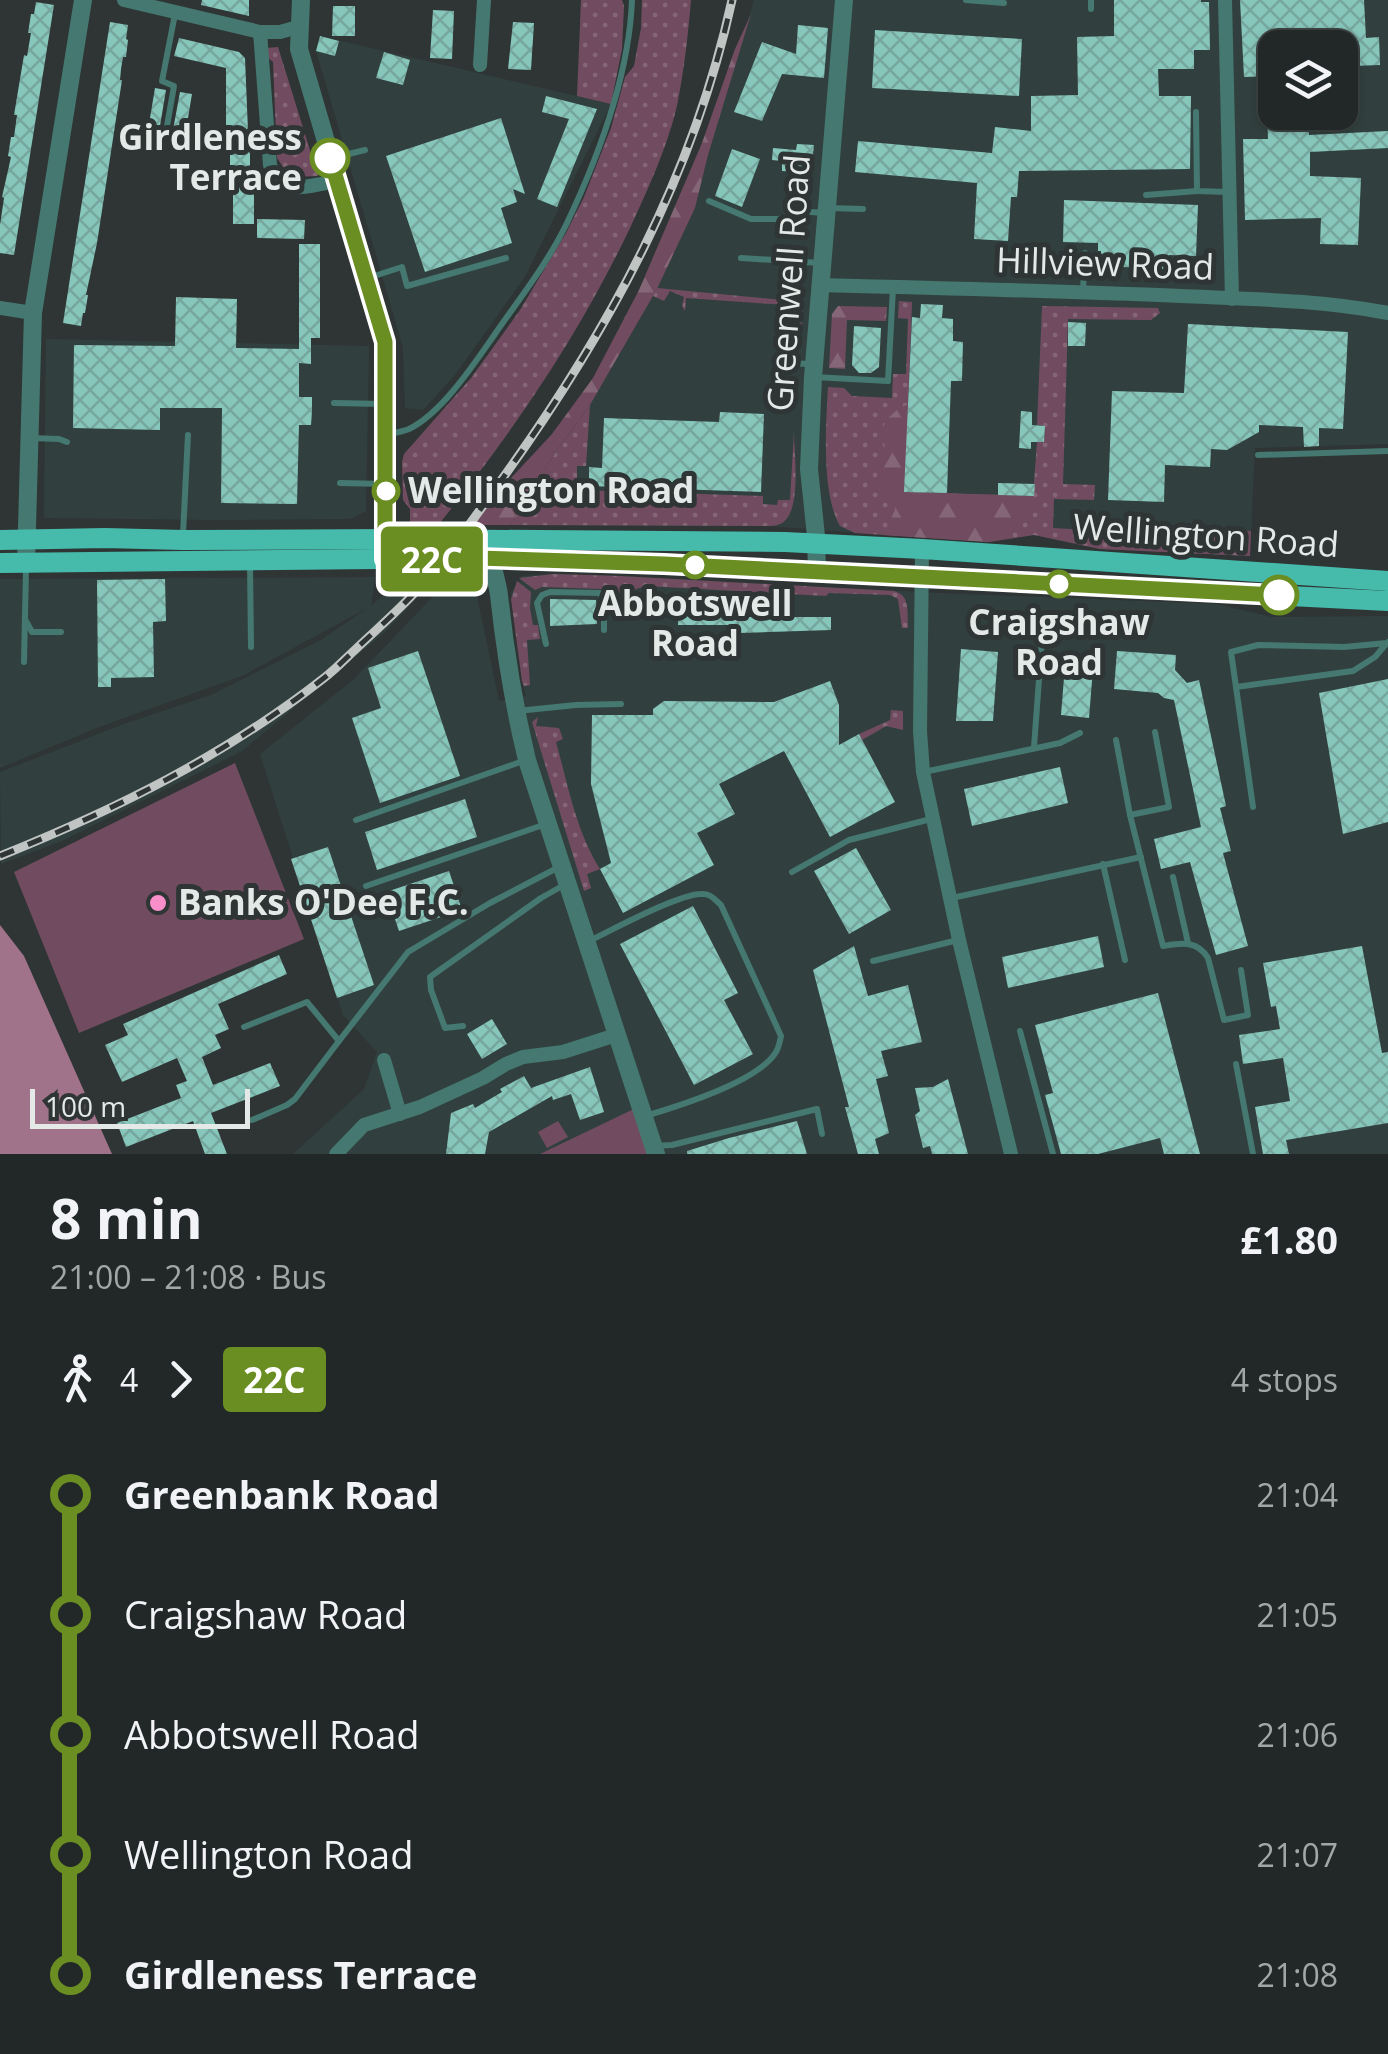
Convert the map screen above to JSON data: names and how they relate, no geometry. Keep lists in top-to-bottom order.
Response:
{
  "streets": {
    "main road": ["Wellington Road"],
    "street": ["Hillview Road", "Greenwell Road"]
  },
  "crossings": [
    ["Hillview Road", "Greenwell Road"],
    ["Greenwell Road", "Wellington Road"]
  ],
  "places": [
    "Girdleness Terrace",
    "Wellington Road",
    "Abbotswell Road",
    "Craigshaw Road",
    "Banks O'Dee F.C."
  ],
  "lines": ["bus line 22C"],
  "scale_bar": "100 m",
  "page": {
    "on_map": "22C",
    "scale": "100 m",
    "heading": ["8 min", "21:00 – 21:08 · Bus", "£1.80"],
    "legs": ["4", "22C", "4 stops"],
    "list": [
      {
        "name": "Greenbank Road",
        "value": "21:04"
      },
      {
        "name": "Craigshaw Road",
        "value": "21:05"
      },
      {
        "name": "Abbotswell Road",
        "value": "21:06"
      },
      {
        "name": "Wellington Road",
        "value": "21:07"
      },
      {
        "name": "Girdleness Terrace",
        "value": "21:08"
      }
    ]
  }
}
